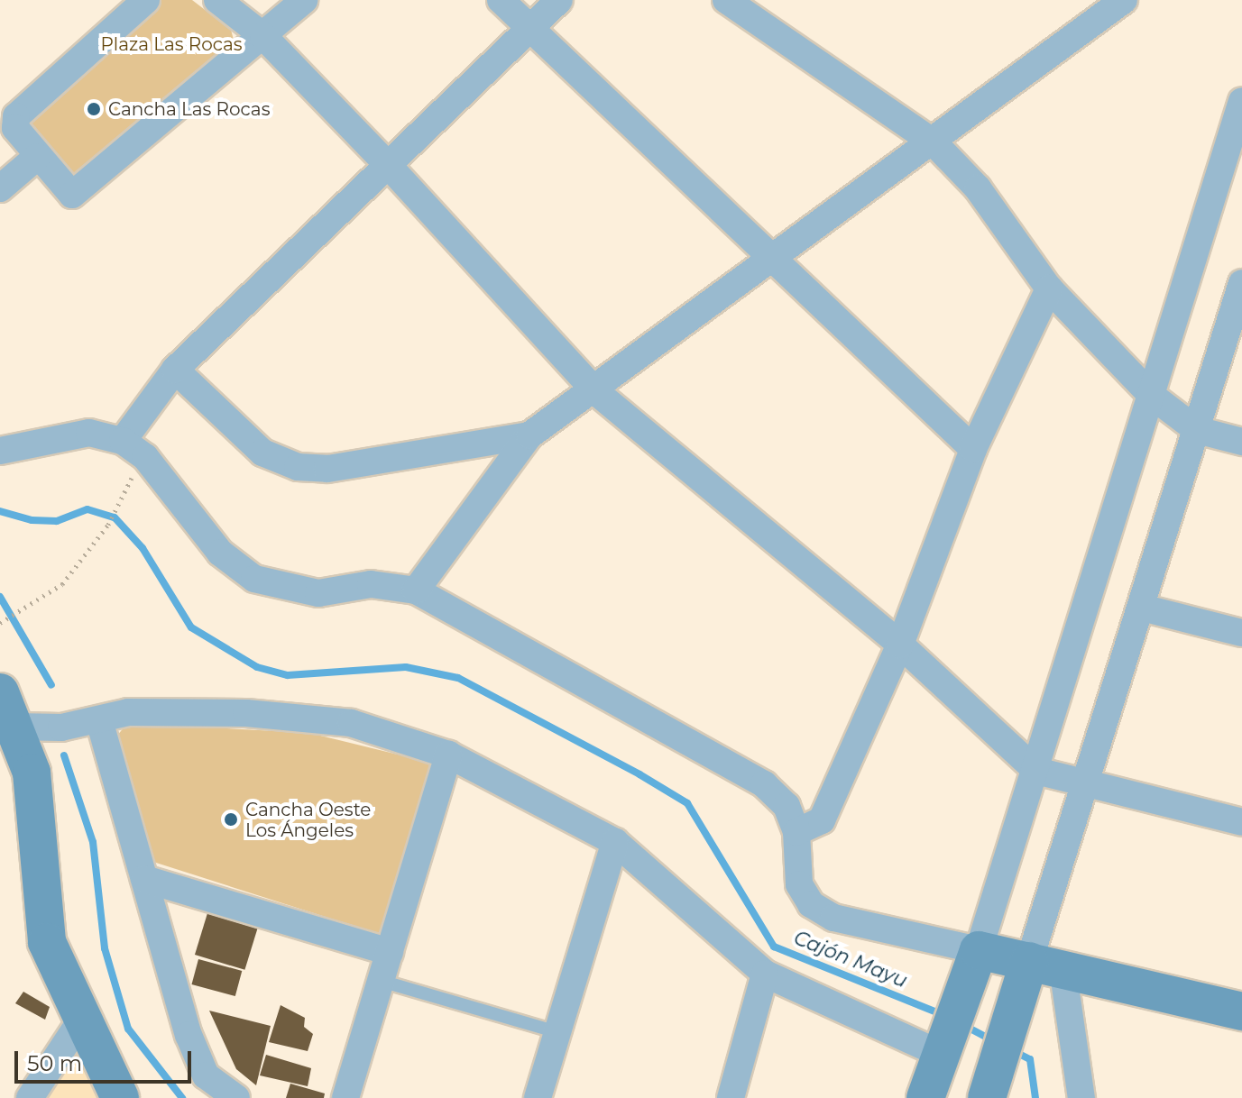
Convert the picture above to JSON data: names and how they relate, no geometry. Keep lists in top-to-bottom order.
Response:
{
  "water": ["Cajón Mayu"],
  "parks": ["Plaza Las Rocas"],
  "places": ["Cancha Las Rocas", "Cancha Oeste Los Ángeles"],
  "scale_bar": "50 m"
}
